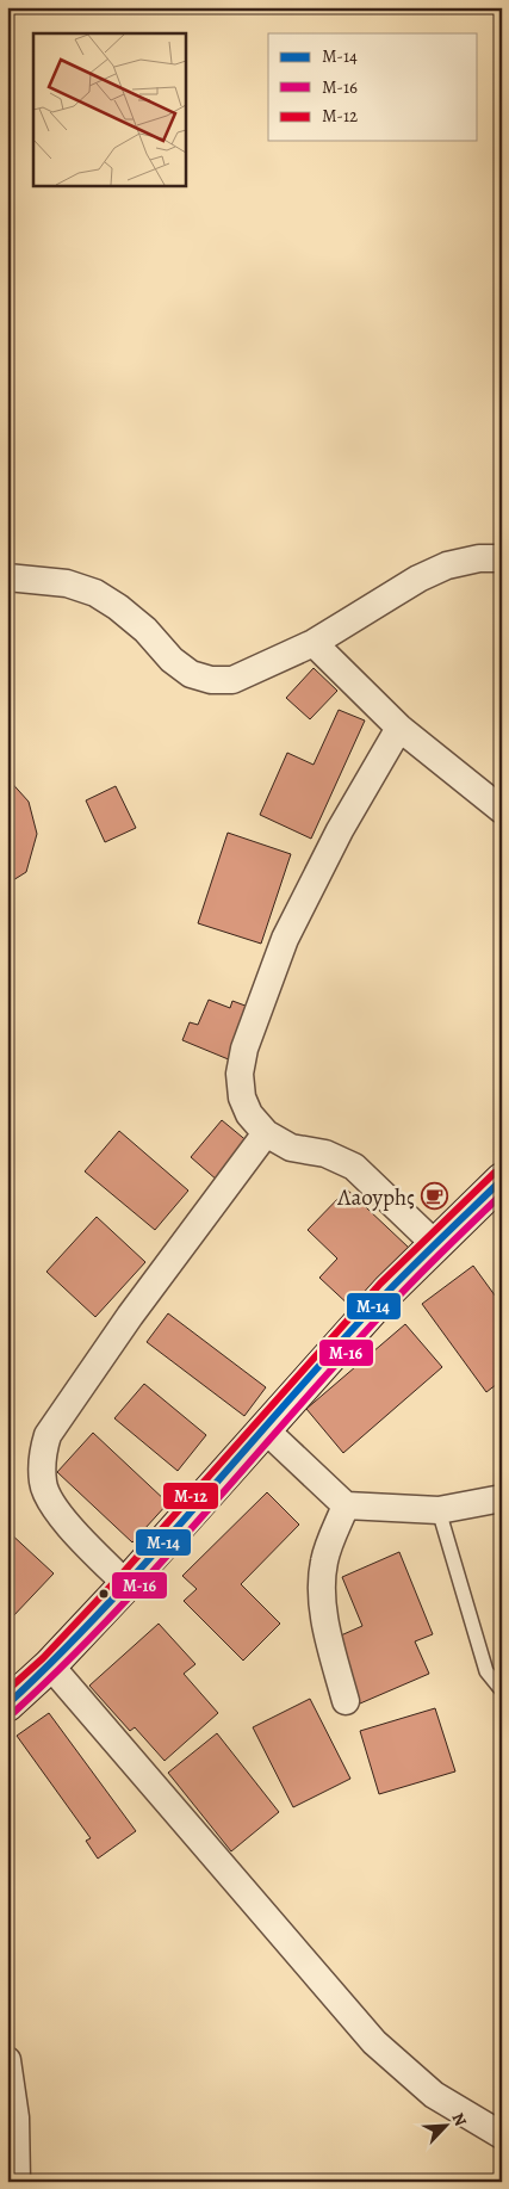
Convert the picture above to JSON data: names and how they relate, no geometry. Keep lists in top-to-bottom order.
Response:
{
  "places": {
    "cafe": ["Λaoyphς"]
  },
  "lines": ["transit line M-12", "transit line M-14", "transit line M-16"],
  "legend": ["M-14", "M-16", "M-12"],
  "north": "top right"
}
